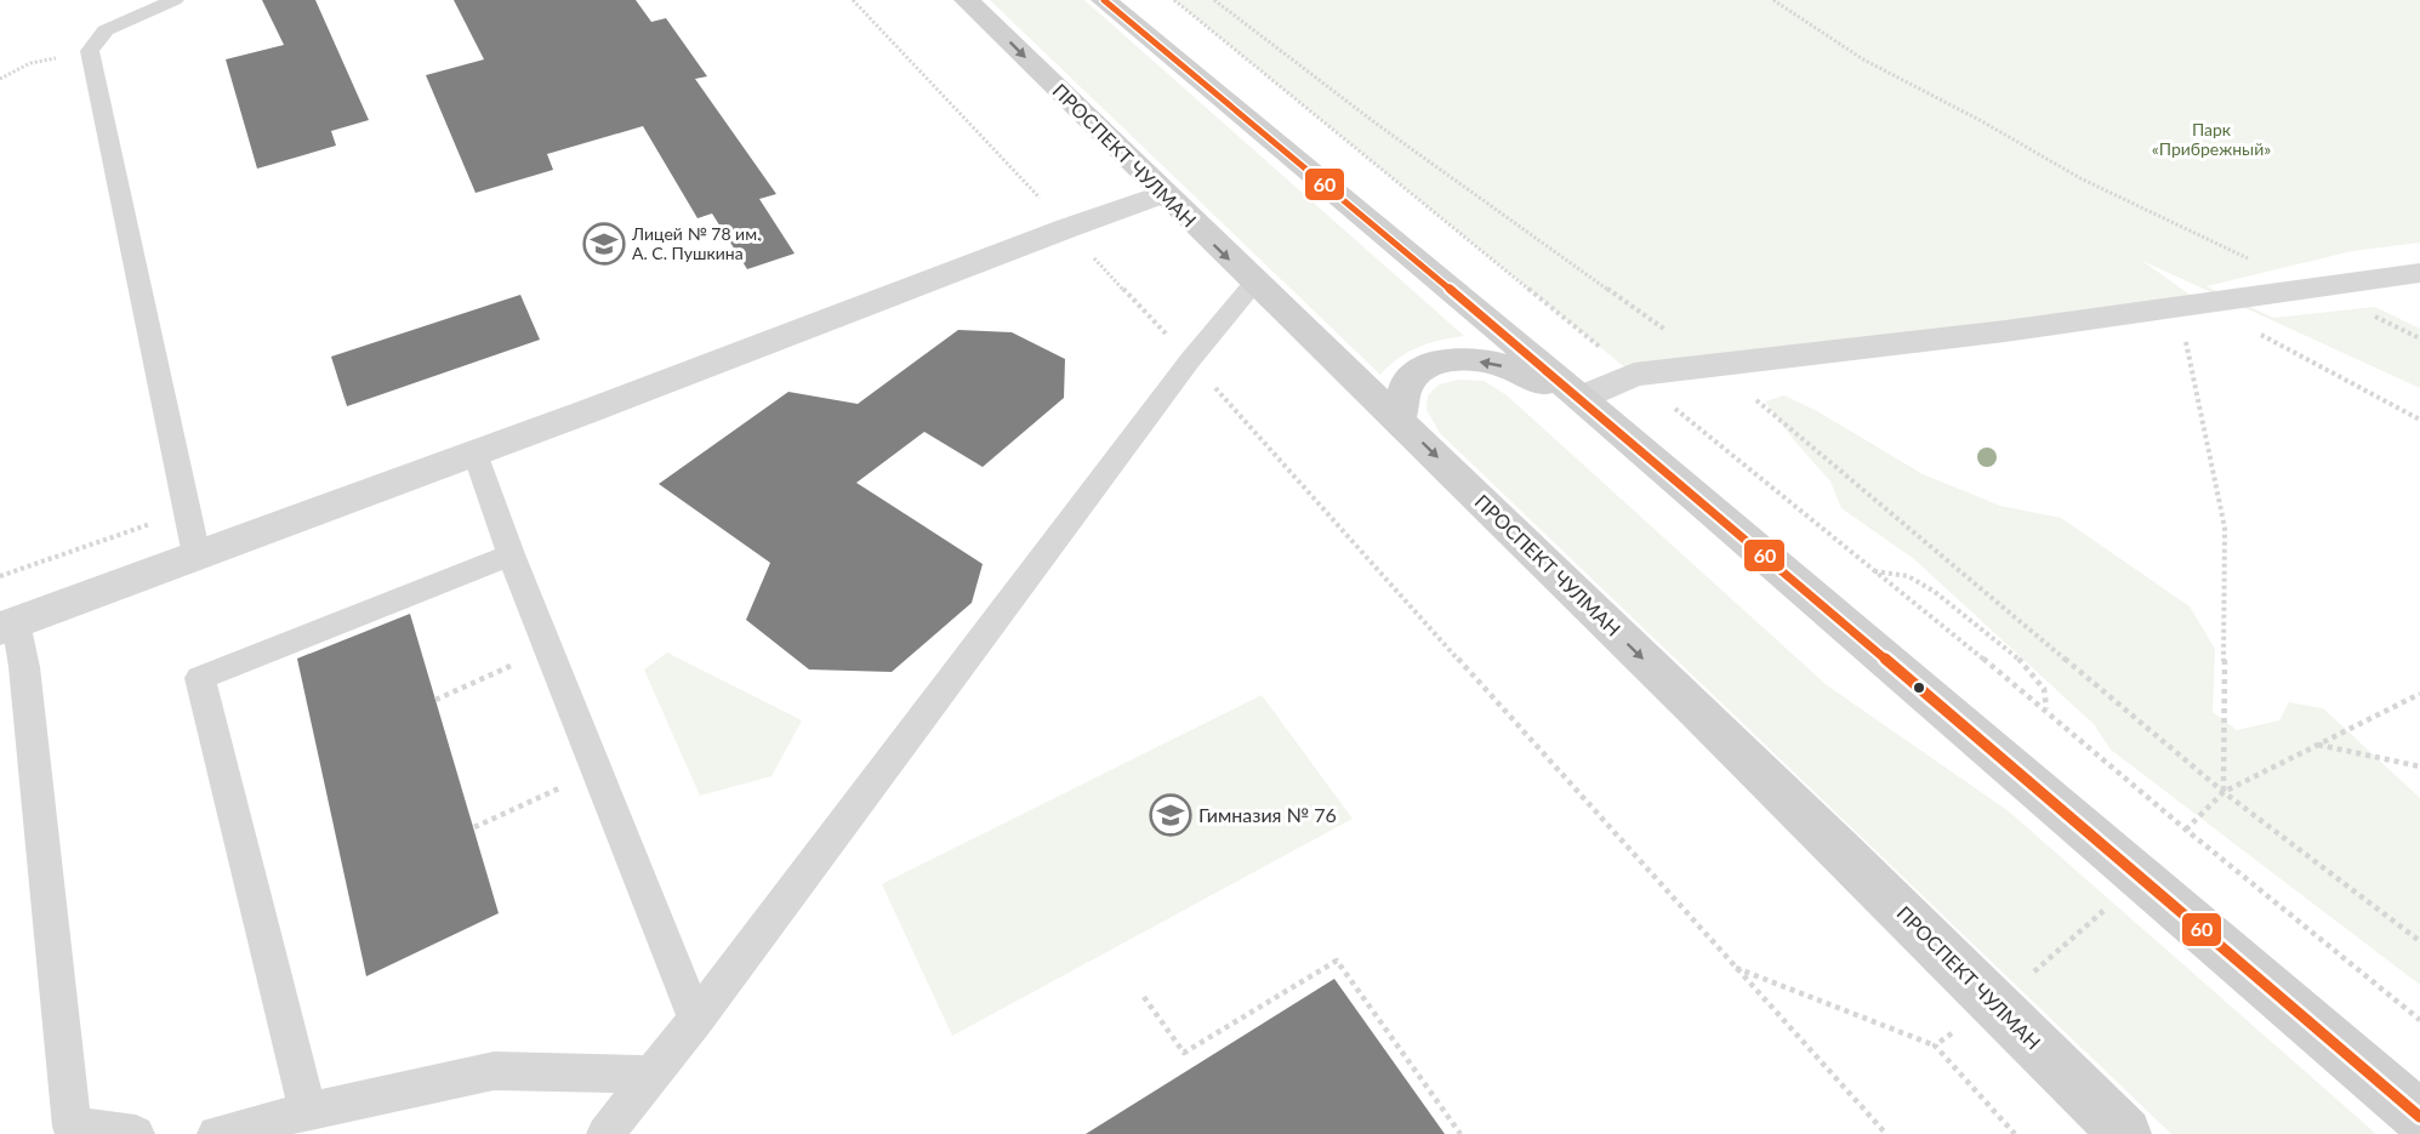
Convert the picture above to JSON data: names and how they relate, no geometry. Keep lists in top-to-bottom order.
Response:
{
  "streets": {
    "main road": ["ПРОСПЕКТ ЧУЛМАН"]
  },
  "parks": ["Парк «Прибрежный»"],
  "places": {
    "school or university": ["Лицей № 78 им. А. С. Пушкина", "Гимназия № 76"]
  },
  "lines": ["transit line 60"]
}
